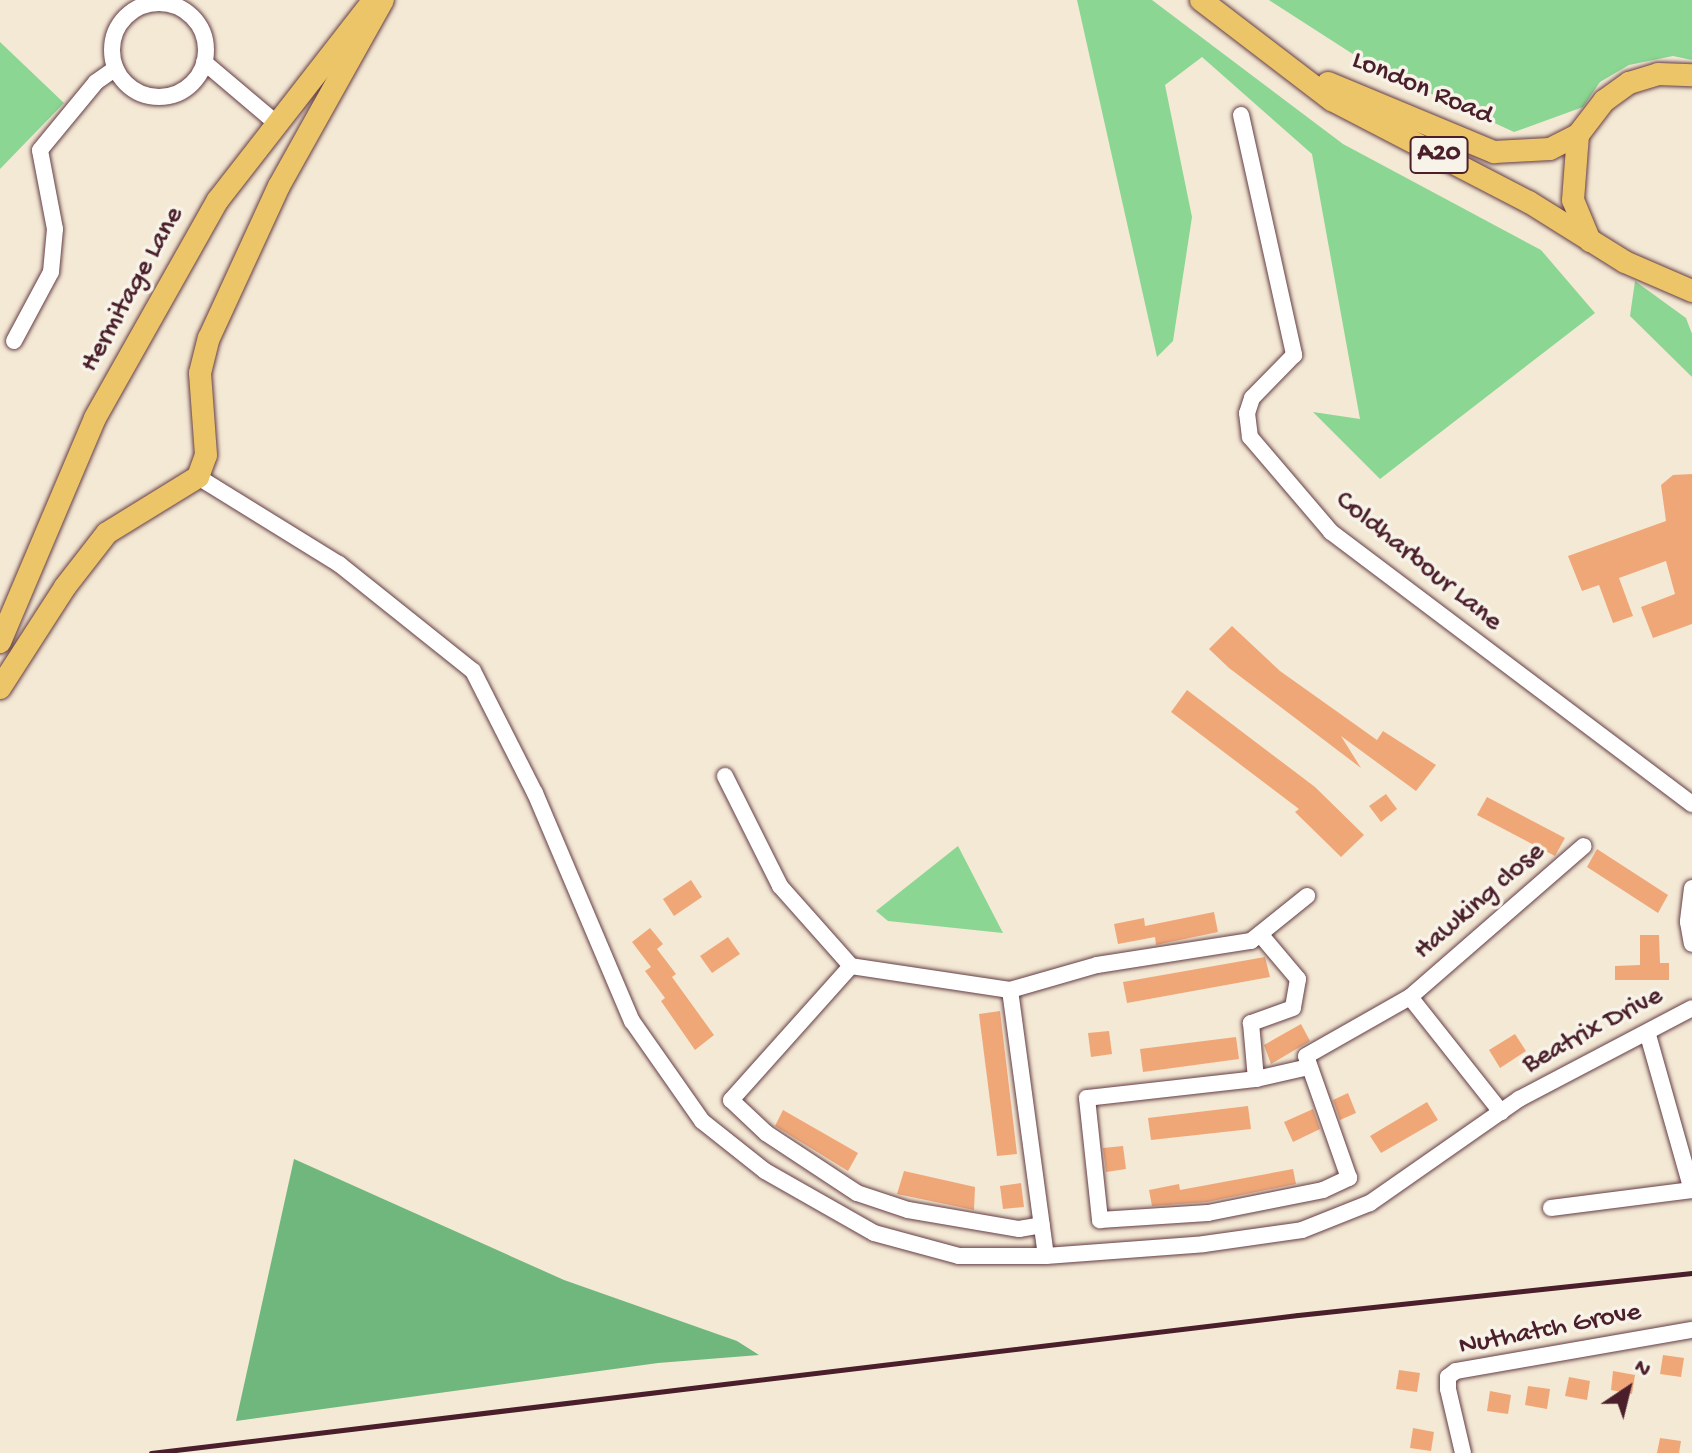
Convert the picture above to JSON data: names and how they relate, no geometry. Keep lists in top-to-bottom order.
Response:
{
  "streets": {
    "main road": ["London Road", "A20", "Hermitage Lane"],
    "street": [
      "Coldharbour Lane",
      "Hawking close",
      "Beatrix Drive",
      "Nuthatch Grove"
    ]
  },
  "north": "top right"
}
